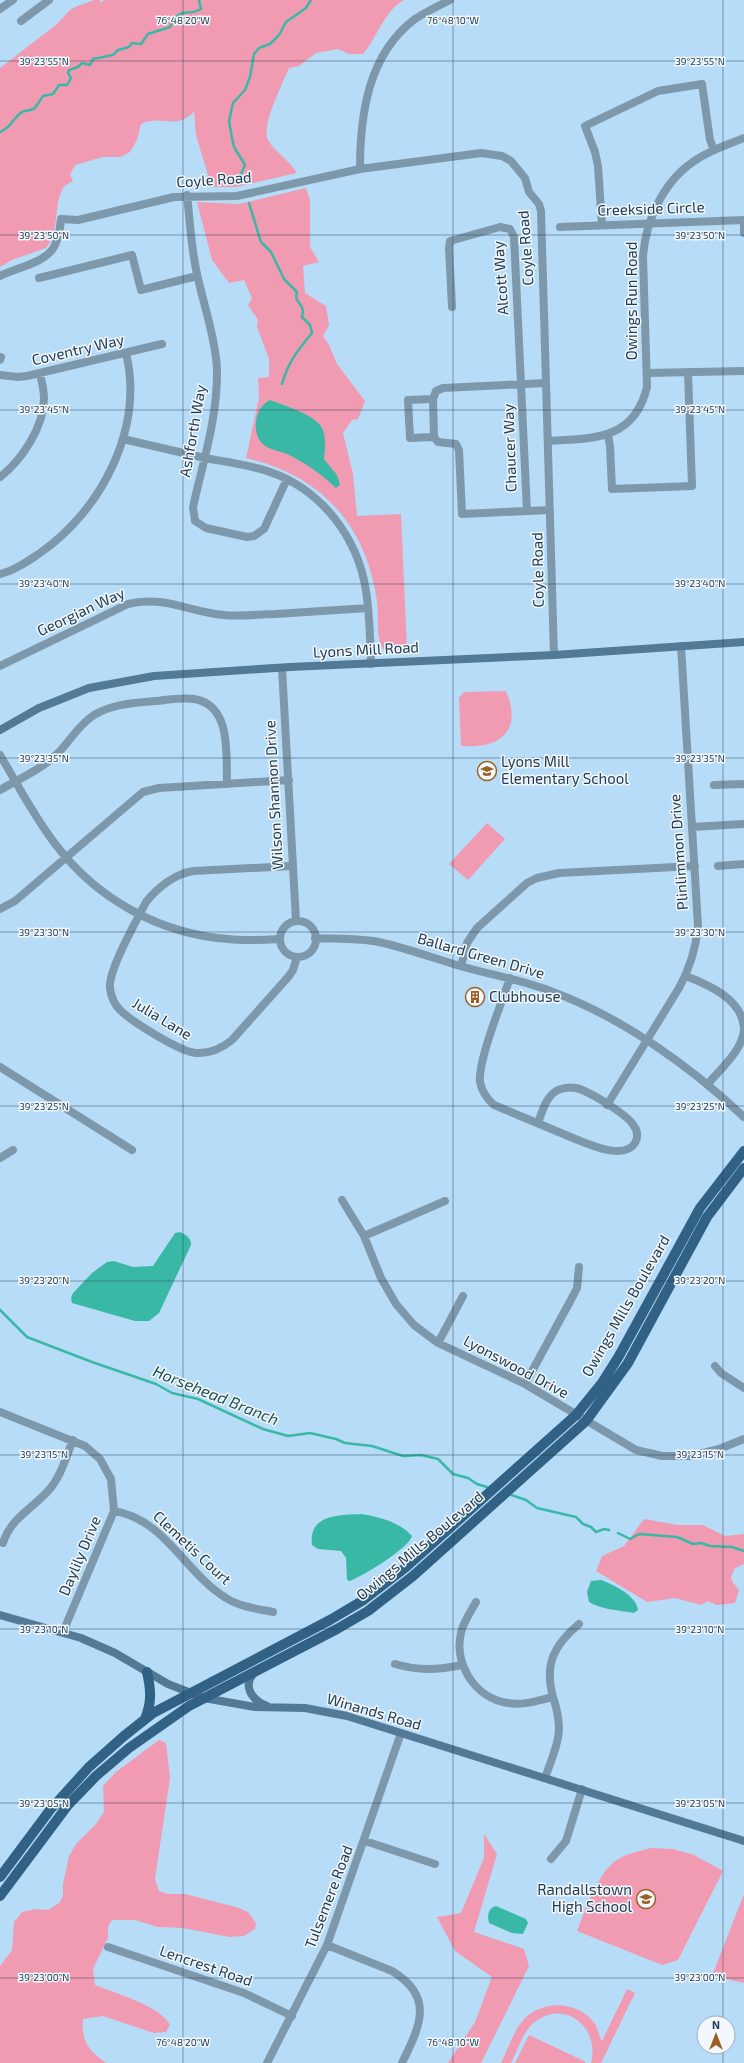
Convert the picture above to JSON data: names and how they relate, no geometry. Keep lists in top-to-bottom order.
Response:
{
  "streets": {
    "main road": ["Owings Mills Boulevard"],
    "street": [
      "Coyle Road",
      "Creekside Circle",
      "Alcott Way",
      "Owings Run Road",
      "Coventry Way",
      "Ashforth Way",
      "Chaucer Way",
      "Georgian Way",
      "Lyons Mill Road",
      "Wilson Shannon Drive",
      "Plinlimmon Drive",
      "Ballard Green Drive",
      "Julia Lane",
      "Lyonswood Drive",
      "Clemetis Court",
      "Daylily Drive",
      "Winands Road",
      "Tulsemere Road",
      "Lencrest Road"
    ]
  },
  "crossings": [
    ["Coyle Road", "Owings Run Road"],
    ["Coyle Road", "Ashforth Way"],
    ["Coyle Road", "Chaucer Way"],
    ["Coyle Road", "Lyons Mill Road"],
    ["Creekside Circle", "Owings Run Road"],
    ["Alcott Way", "Chaucer Way"],
    ["Lyons Mill Road", "Wilson Shannon Drive"],
    ["Lyons Mill Road", "Plinlimmon Drive"],
    ["Wilson Shannon Drive", "Ballard Green Drive"],
    ["Wilson Shannon Drive", "Julia Lane"],
    ["Plinlimmon Drive", "Ballard Green Drive"],
    ["Ballard Green Drive", "Julia Lane"],
    ["Owings Mills Boulevard", "Lyonswood Drive"],
    ["Owings Mills Boulevard", "Winands Road"],
    ["Clemetis Court", "Daylily Drive"],
    ["Daylily Drive", "Winands Road"],
    ["Winands Road", "Tulsemere Road"],
    ["Tulsemere Road", "Lencrest Road"]
  ],
  "water": ["Horsehead Branch"],
  "places": {
    "school or university": ["Lyons Mill Elementary School", "Randallstown High School"],
    "building": ["Clubhouse"]
  },
  "north": "top",
  "coordinates": [
    "76°48'20\"W",
    "76°48'10\"W",
    "39°23'55\"N",
    "39°23'50\"N",
    "39°23'45\"N",
    "39°23'40\"N",
    "39°23'35\"N",
    "39°23'30\"N",
    "39°23'25\"N",
    "39°23'20\"N",
    "39°23'15\"N",
    "39°23'10\"N",
    "39°23'05\"N",
    "39°23'00\"N"
  ]
}
